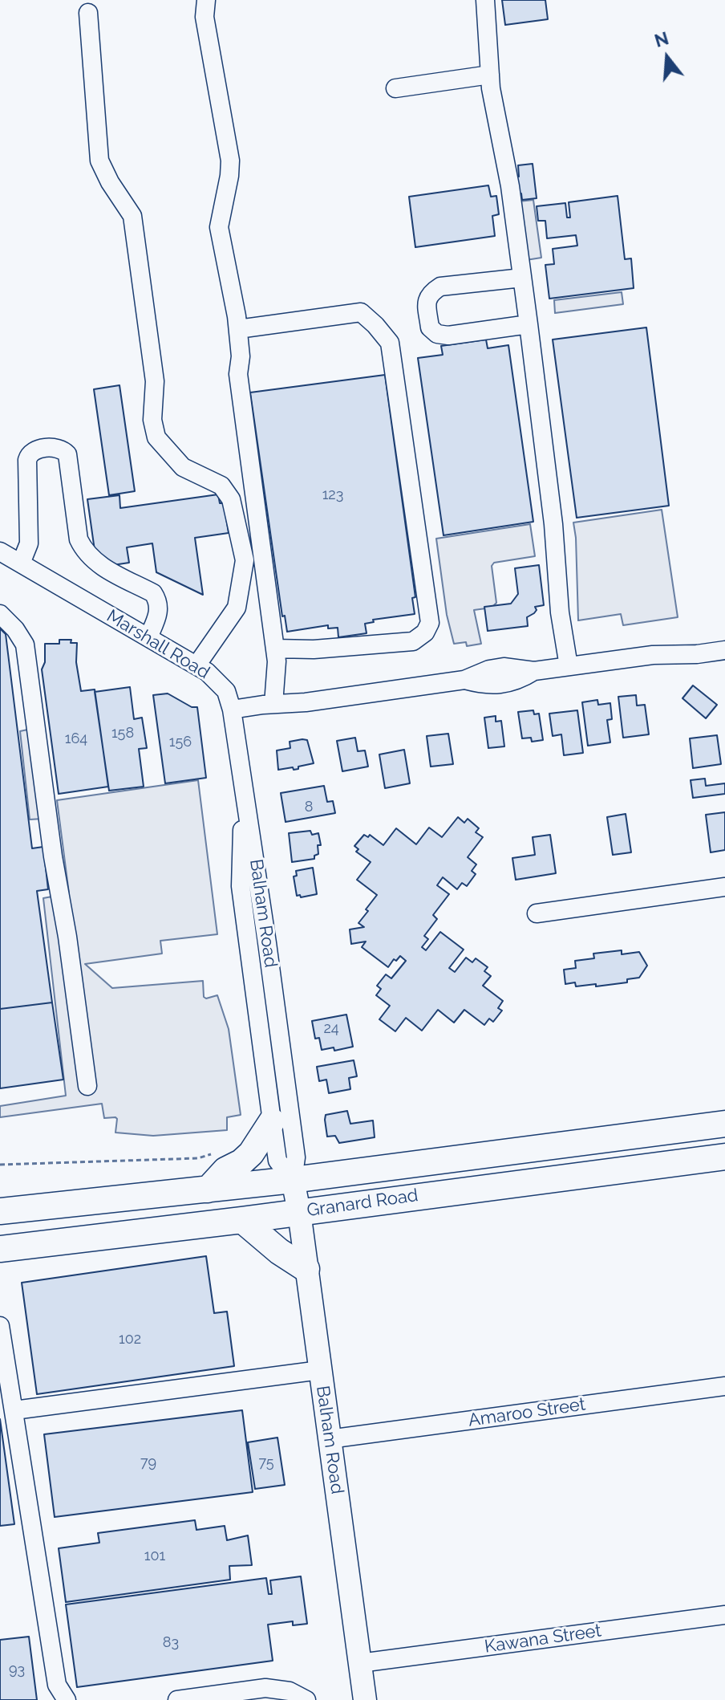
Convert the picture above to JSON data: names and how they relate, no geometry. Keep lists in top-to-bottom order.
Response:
{
  "streets": {
    "highway": ["Granard Road"],
    "main road": ["Balham Road"],
    "street": ["Marshall Road", "Amaroo Street", "Kawana Street"]
  },
  "crossings": [
    ["Marshall Road", "Balham Road"],
    ["Balham Road", "Granard Road"],
    ["Balham Road", "Amaroo Street"],
    ["Balham Road", "Kawana Street"]
  ],
  "house_numbers": [
    "123",
    "158",
    "164",
    "156",
    "8",
    "24",
    "102",
    "79",
    "75",
    "101",
    "83",
    "93"
  ],
  "north": "top"
}
